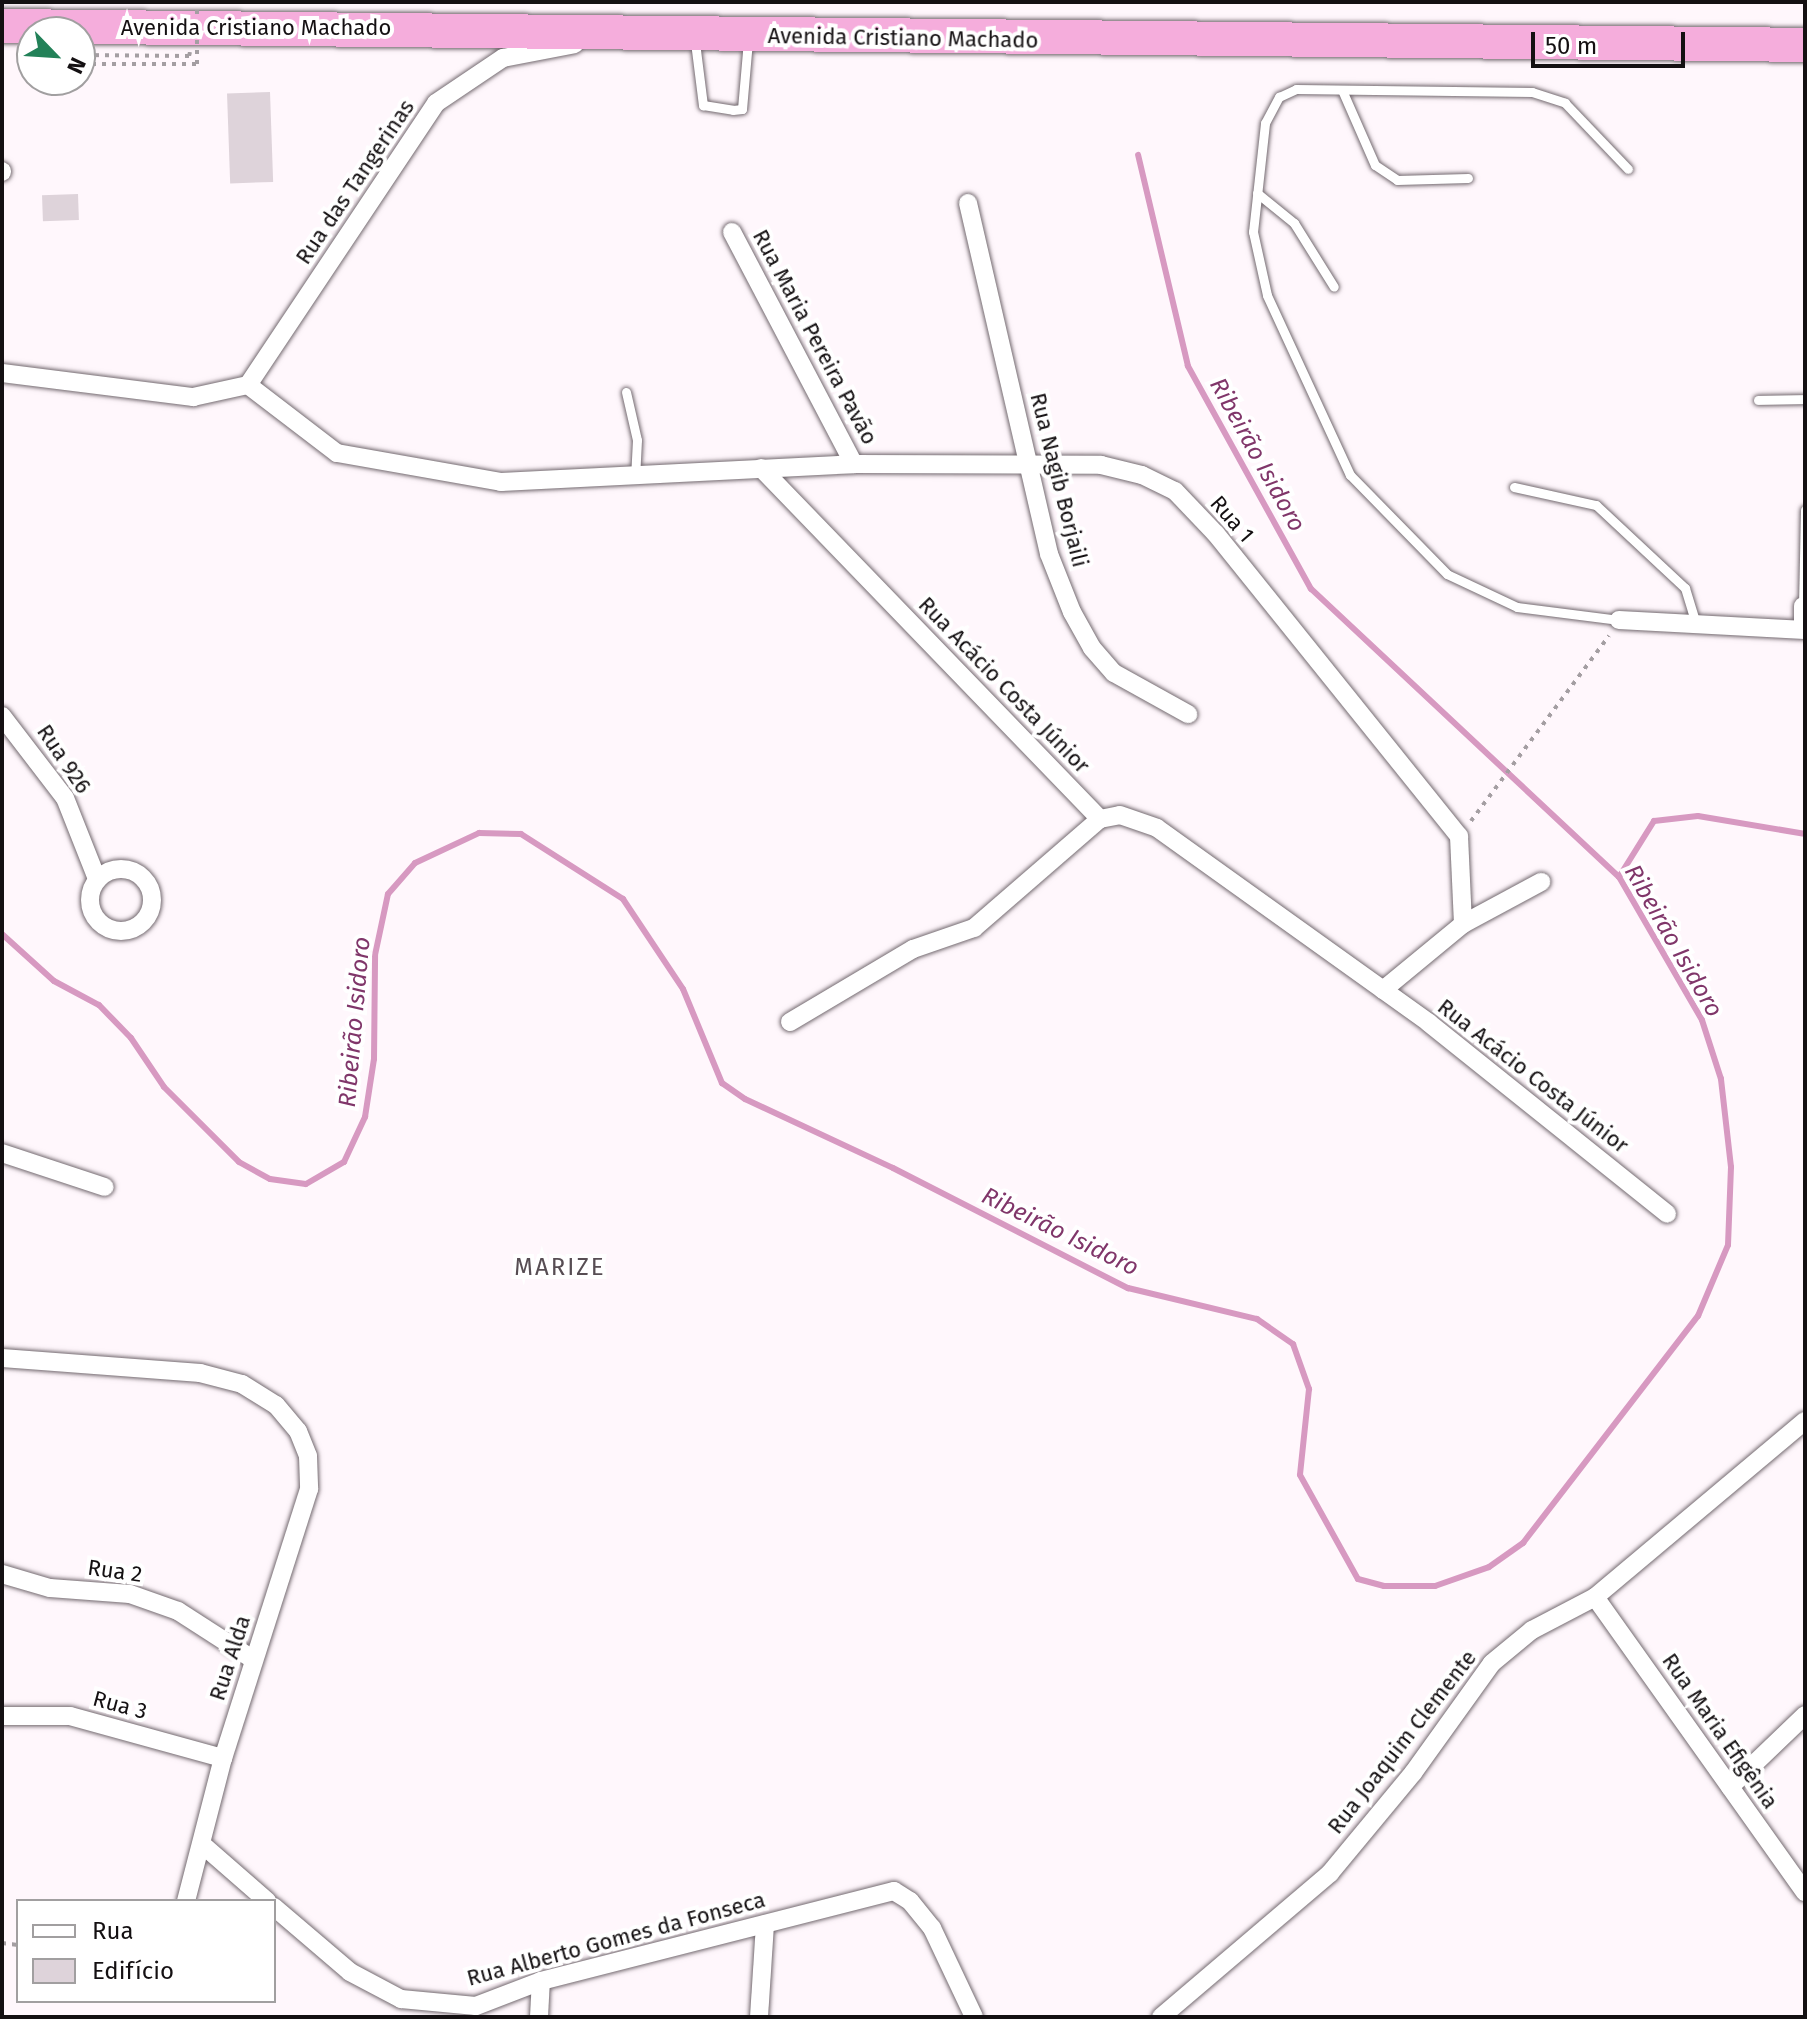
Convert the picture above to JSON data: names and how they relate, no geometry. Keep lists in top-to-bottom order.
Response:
{
  "streets": {
    "highway": ["Avenida Cristiano Machado"],
    "street": [
      "Rua das Tangerinas",
      "Rua Maria Pereira Pavão",
      "Rua Nagib Borjaili",
      "Rua 1",
      "Rua Acácio Costa Júnior",
      "Rua 926",
      "Rua 2",
      "Rua Alda",
      "Rua 3",
      "Rua Maria Efigênia",
      "Rua Joaquim Clemente",
      "Rua Alberto Gomes da Fonseca"
    ]
  },
  "crossings": [
    ["Avenida Cristiano Machado", "Rua das Tangerinas"],
    ["Rua Maria Pereira Pavão", "Rua 1"],
    ["Rua Nagib Borjaili", "Rua 1"],
    ["Rua 1", "Rua Acácio Costa Júnior"],
    ["Rua 2", "Rua Alda"],
    ["Rua Alda", "Rua 3"],
    ["Rua Maria Efigênia", "Rua Joaquim Clemente"]
  ],
  "districts": ["MARIZE"],
  "water": ["Ribeirão Isidoro"],
  "legend": ["Rua", "Edifício"],
  "scale_bar": "50 m",
  "north": "bottom right"
}
